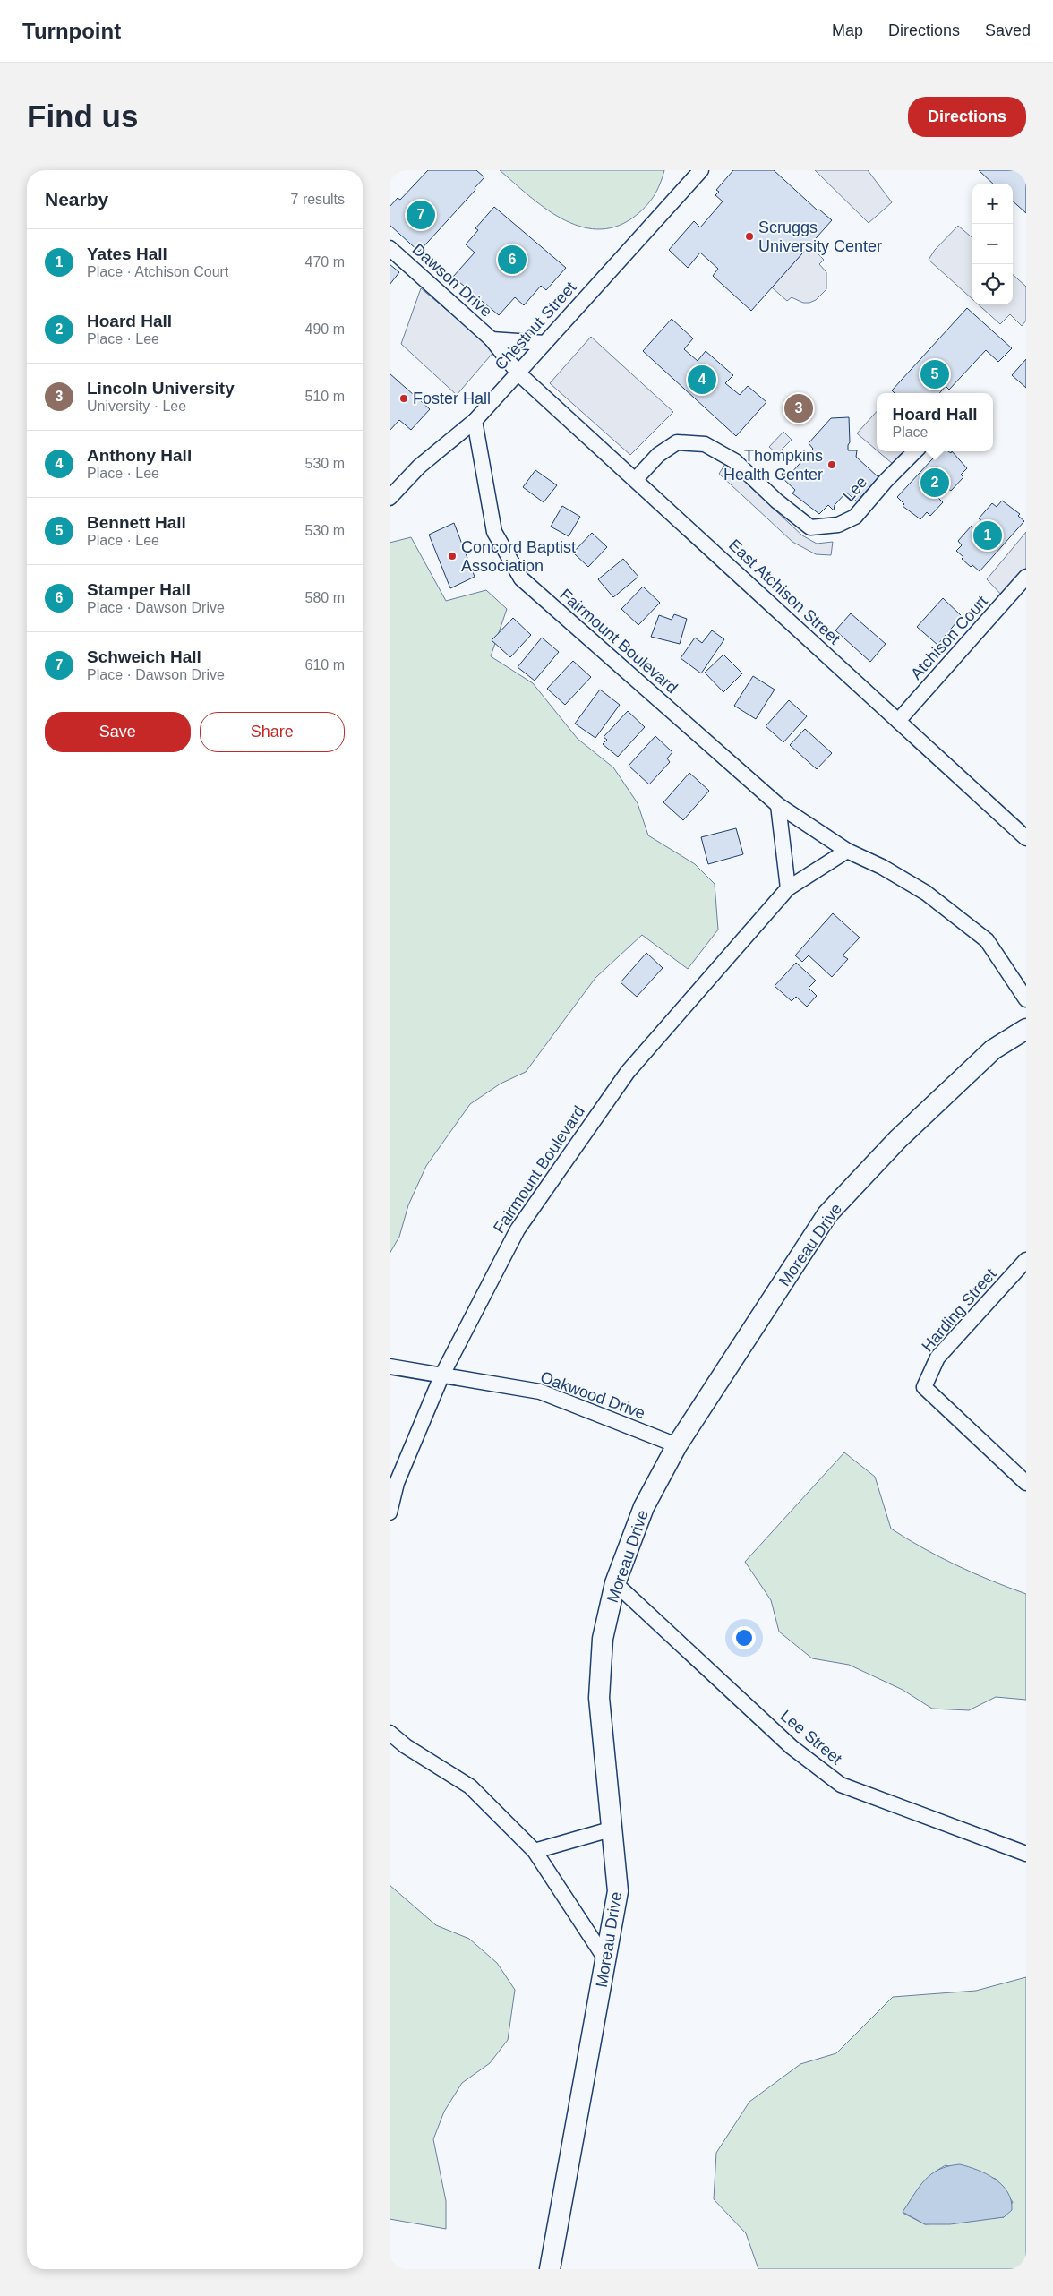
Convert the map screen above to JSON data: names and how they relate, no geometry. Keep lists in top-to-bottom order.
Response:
{
  "streets": {
    "main road": ["Moreau Drive"],
    "street": [
      "Dawson Drive",
      "Chestnut Street",
      "Lee",
      "East Atchison Street",
      "Atchison Court",
      "Fairmount Boulevard",
      "Harding Street",
      "Oakwood Drive",
      "Lee Street"
    ]
  },
  "crossings": [
    ["Dawson Drive", "Chestnut Street"],
    ["Dawson Drive", "East Atchison Street"],
    ["Chestnut Street", "East Atchison Street"],
    ["Chestnut Street", "Fairmount Boulevard"],
    ["Lee", "East Atchison Street"],
    ["East Atchison Street", "Atchison Court"],
    ["Fairmount Boulevard", "Oakwood Drive"],
    ["Moreau Drive", "Oakwood Drive"],
    ["Moreau Drive", "Lee Street"]
  ],
  "places": [
    "Scruggs University Center",
    "Foster Hall",
    "Thompkins Health Center",
    "Concord Baptist Association"
  ],
  "page": {
    "header": "Turnpoint",
    "nav": ["Map", "Directions", "Saved"],
    "buttons": [
      "Directions",
      ["Save", "Share"]
    ],
    "title": "Find us",
    "heading": ["Nearby", "7 results"],
    "map_buttons": ["+", "−"],
    "pins": [
      "7",
      "6",
      "5",
      "4",
      "3",
      "2",
      "1"
    ],
    "list": [
      {
        "mark": "1",
        "name": "Yates Hall",
        "note": "Place · Atchison Court",
        "value": "470 m"
      },
      {
        "mark": "2",
        "name": "Hoard Hall",
        "note": "Place · Lee",
        "value": "490 m"
      },
      {
        "mark": "3",
        "name": "Lincoln University",
        "note": "University · Lee",
        "value": "510 m"
      },
      {
        "mark": "4",
        "name": "Anthony Hall",
        "note": "Place · Lee",
        "value": "530 m"
      },
      {
        "mark": "5",
        "name": "Bennett Hall",
        "note": "Place · Lee",
        "value": "530 m"
      },
      {
        "mark": "6",
        "name": "Stamper Hall",
        "note": "Place · Dawson Drive",
        "value": "580 m"
      },
      {
        "mark": "7",
        "name": "Schweich Hall",
        "note": "Place · Dawson Drive",
        "value": "610 m"
      }
    ],
    "popup": ["Hoard Hall", "Place"]
  }
}
